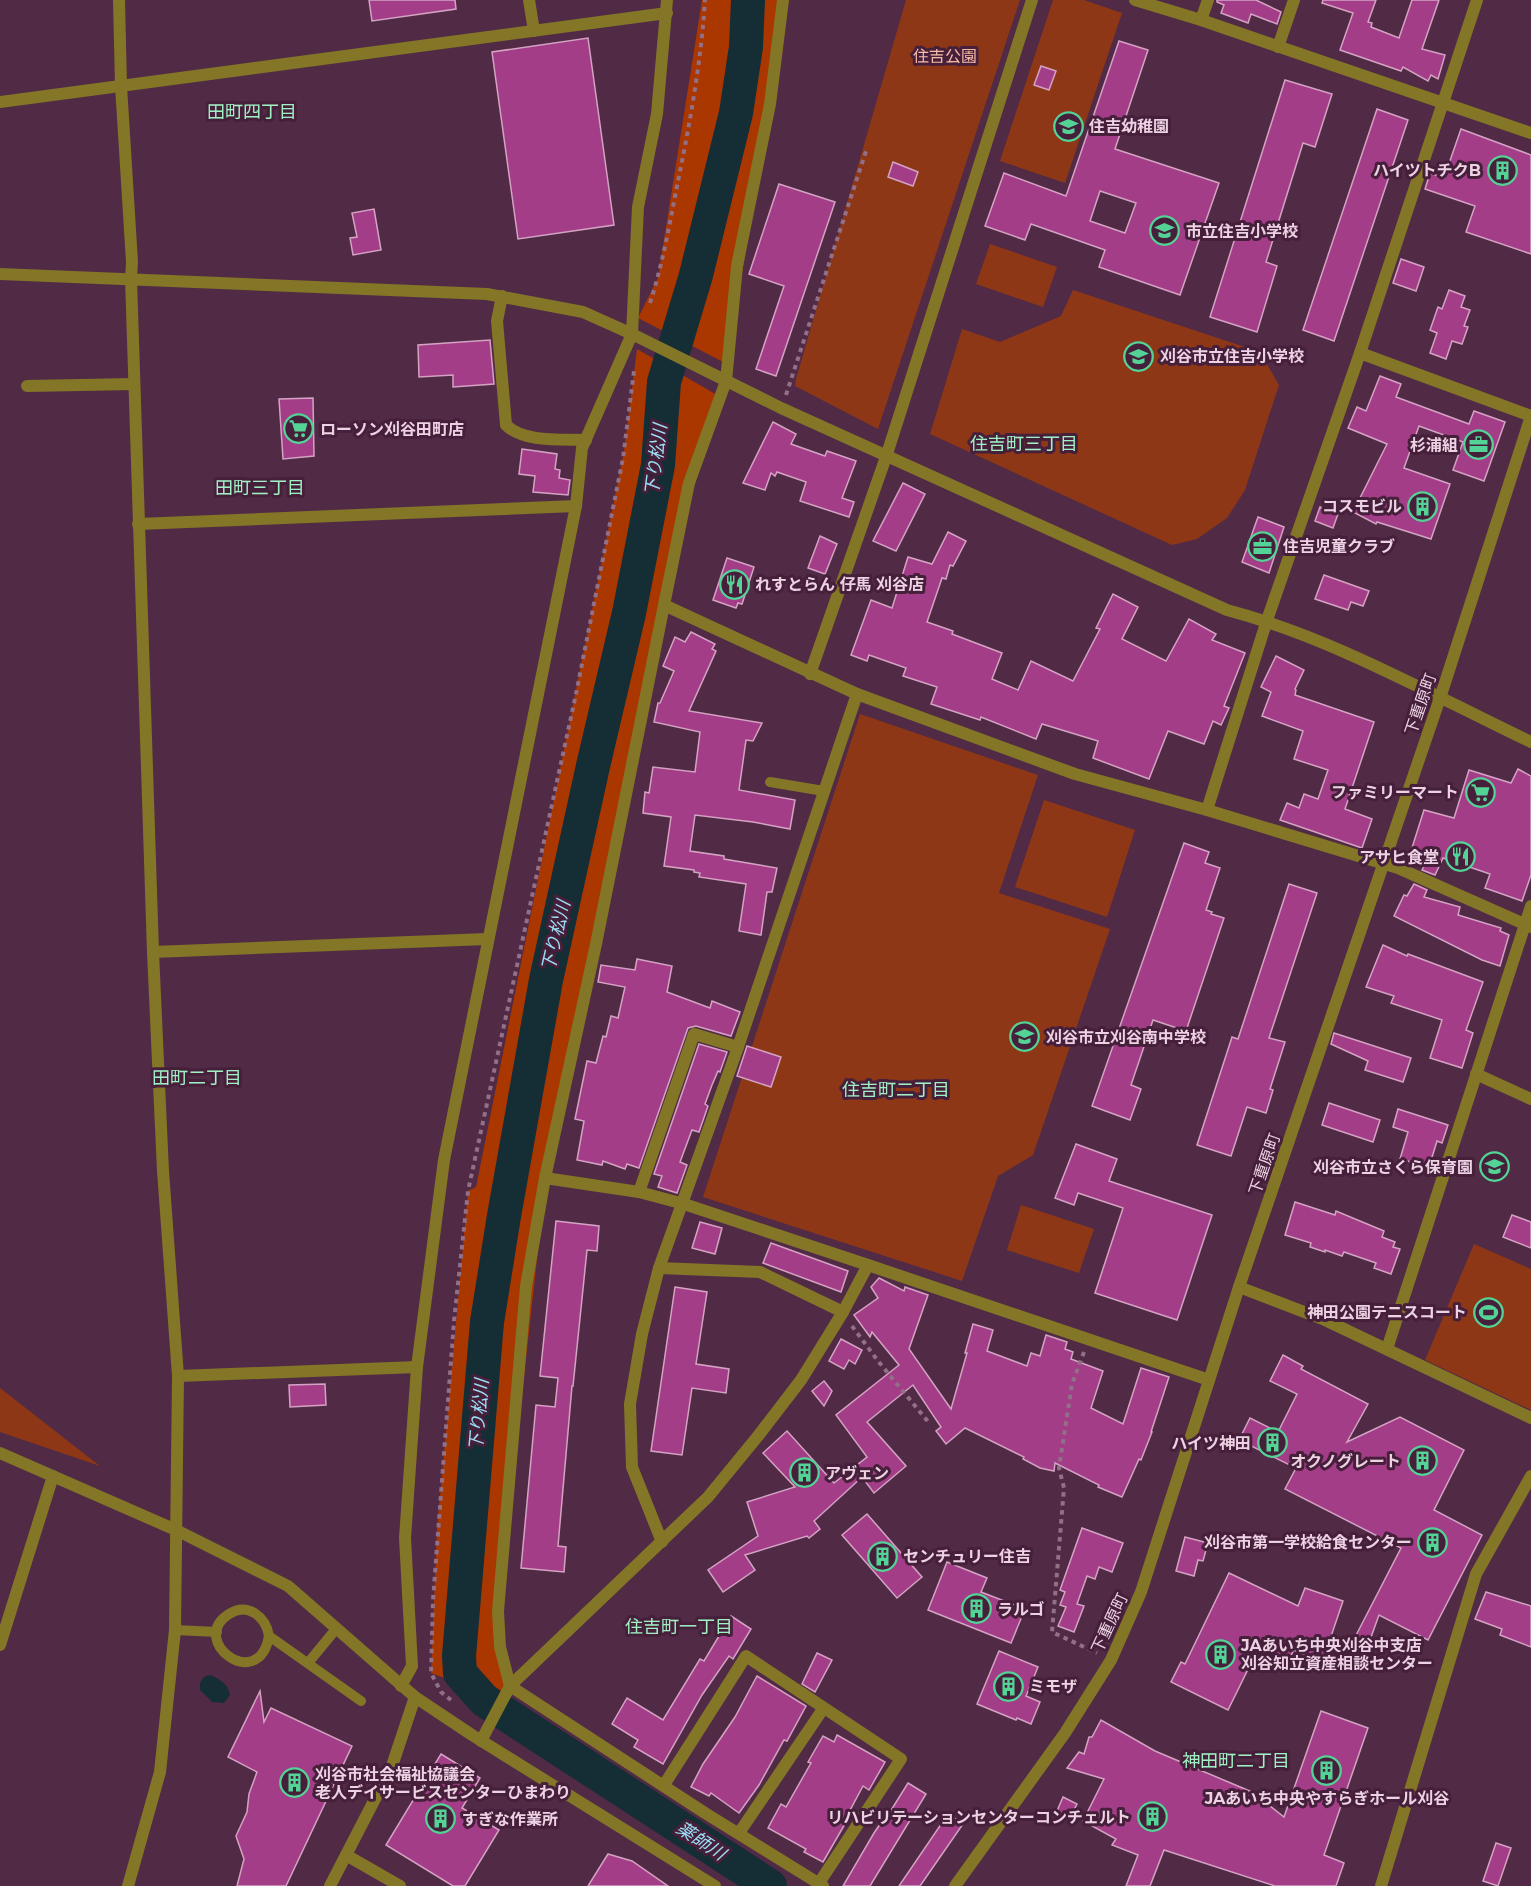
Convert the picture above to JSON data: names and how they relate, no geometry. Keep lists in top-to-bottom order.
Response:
{
  "streets": {
    "street": ["下重原町"]
  },
  "districts": [
    "田町四丁目",
    "住吉町三丁目",
    "田町三丁目",
    "田町二丁目",
    "住吉町二丁目",
    "住吉町一丁目",
    "神田町二丁目"
  ],
  "water": ["下り松川", "薬師川"],
  "parks": ["住吉公園"],
  "places": {
    "school or university": [
      "住吉幼稚園",
      "市立住吉小学校",
      "刈谷市立住吉小学校",
      "刈谷市立刈谷南中学校",
      "刈谷市立さくら保育園"
    ],
    "building": [
      "ハイツトチクB",
      "コスモビル",
      "ハイツ神田",
      "オクノグレート",
      "アヴェン",
      "刈谷市第一学校給食センター",
      "センチュリー住吉",
      "ラルゴ",
      "JAあいち中央刈谷中支店 刈谷知立資産相談センター",
      "ミモザ",
      "JAあいち中央やすらぎホール刈谷",
      "刈谷市社会福祉協議会 老人デイサービスセンターひまわり",
      "リハビリテーションセンターコンチェルト",
      "すぎな作業所"
    ],
    "supermarket": ["ローソン刈谷田町店", "ファミリーマート"],
    "office": ["杉浦組", "住吉児童クラブ"],
    "restaurant": ["れすとらん 仔馬 刈谷店", "アサヒ食堂"],
    "sports": ["神田公園テニスコート"]
  }
}
